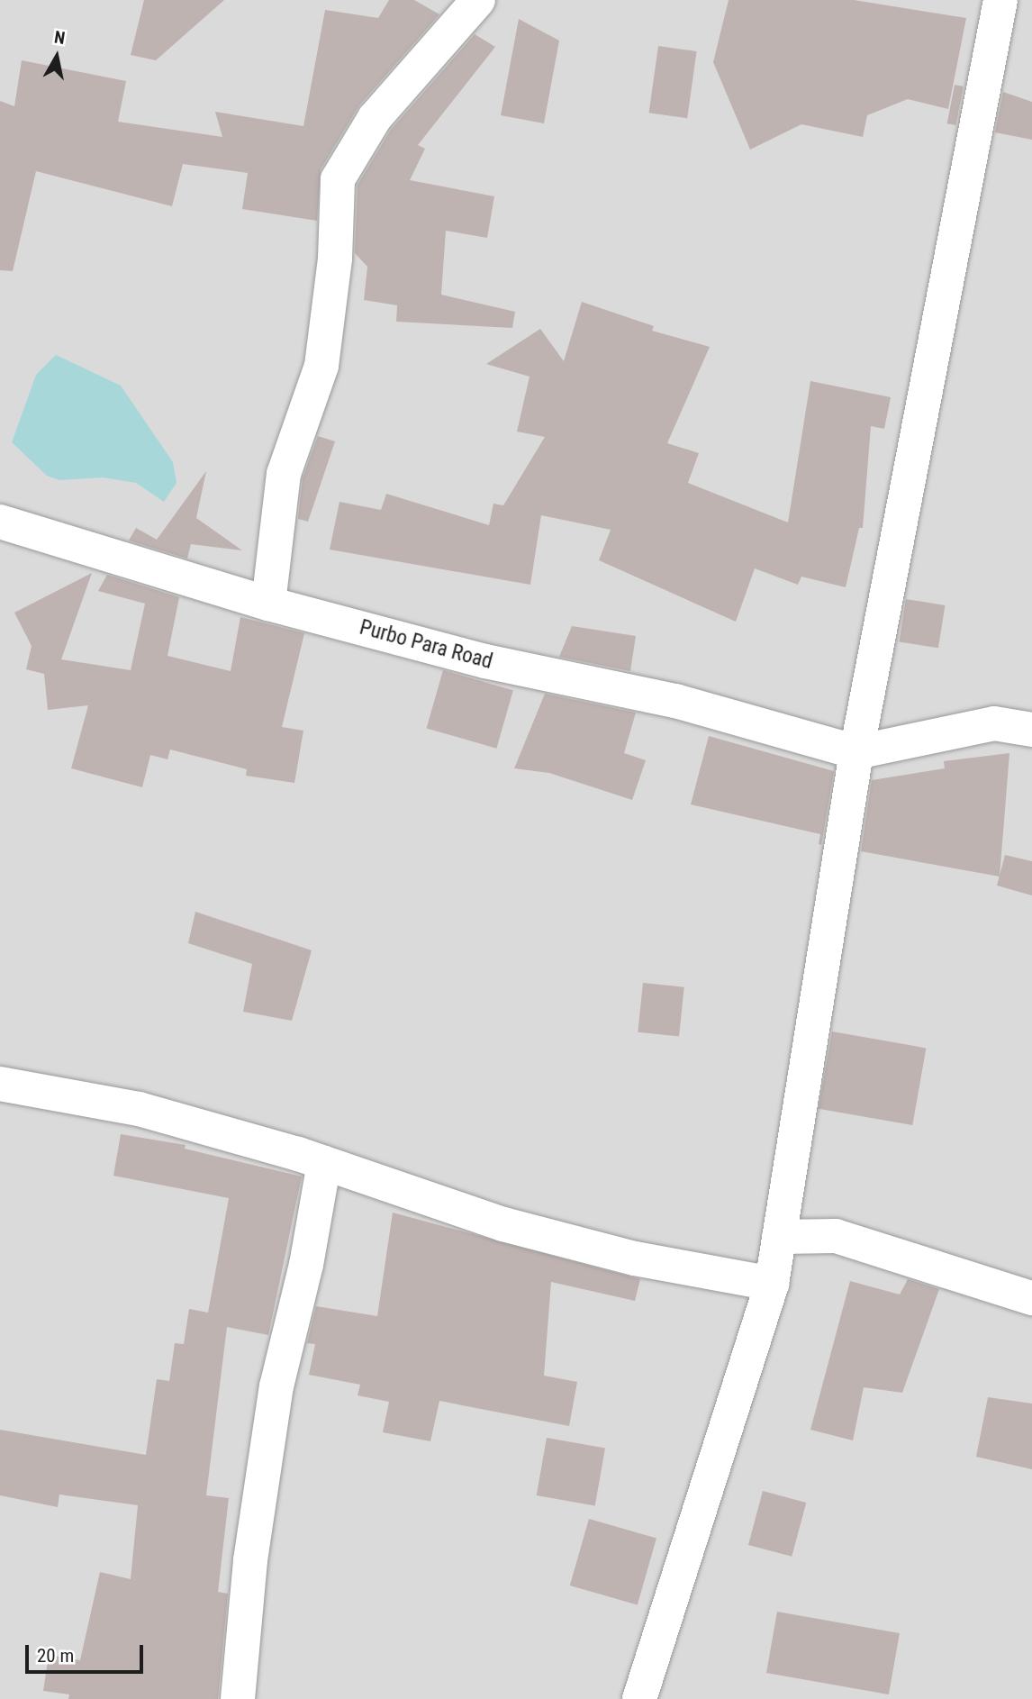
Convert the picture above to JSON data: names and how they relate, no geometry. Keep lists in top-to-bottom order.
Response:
{
  "streets": {
    "street": ["Purbo Para Road"]
  },
  "scale_bar": "20 m",
  "north": "top"
}
